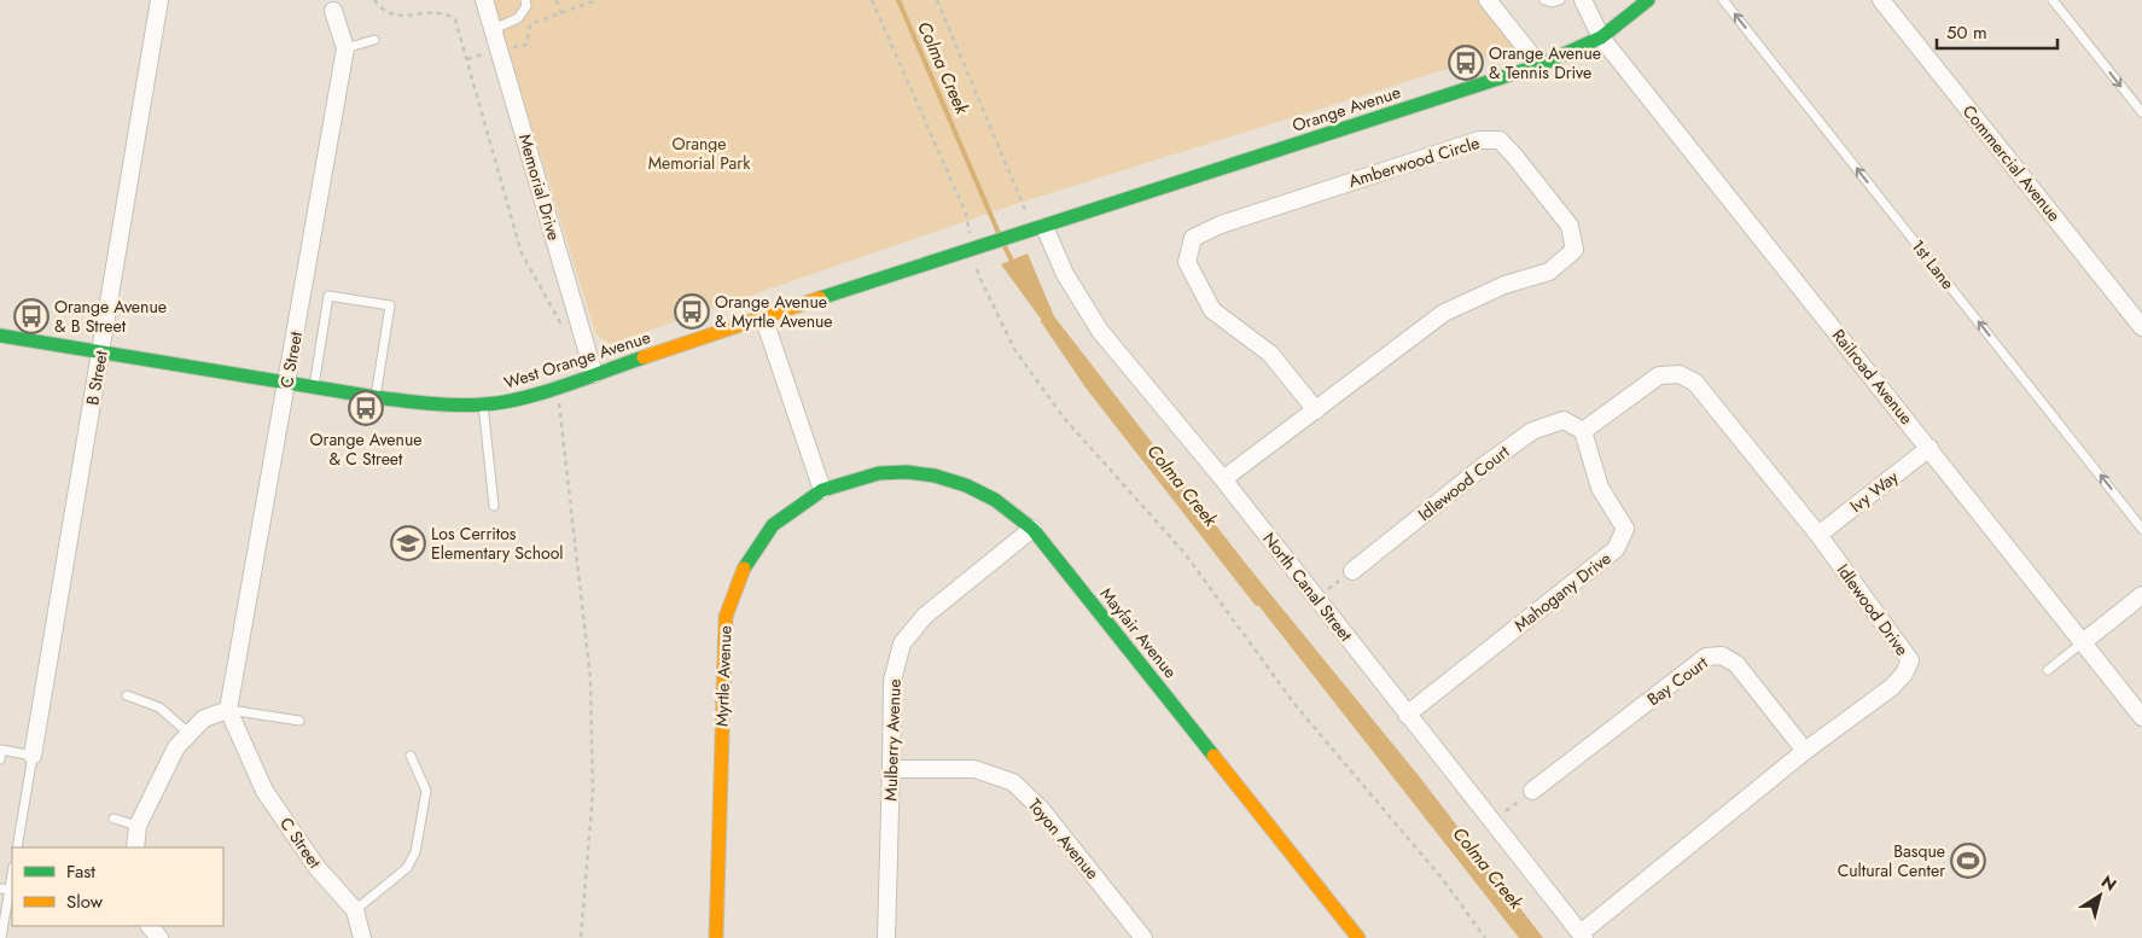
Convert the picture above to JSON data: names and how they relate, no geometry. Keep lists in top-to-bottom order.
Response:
{
  "streets": {
    "street": [
      "Orange Avenue",
      "Amberwood Circle",
      "Commercial Avenue",
      "Memorial Drive",
      "C Street",
      "West Orange Avenue",
      "Railroad Avenue",
      "B Street",
      "Idlewood Court",
      "Ivy Way",
      "North Canal Street",
      "Mahogany Drive",
      "Idlewood Drive",
      "Mayfair Avenue",
      "Myrtle Avenue",
      "Bay Court",
      "Mulberry Avenue",
      "Toyon Avenue"
    ],
    "lane": ["1st Lane"]
  },
  "crossings": [
    ["Orange Avenue", "West Orange Avenue"],
    ["Orange Avenue", "Railroad Avenue"],
    ["Orange Avenue", "North Canal Street"],
    ["Amberwood Circle", "North Canal Street"],
    ["Memorial Drive", "West Orange Avenue"],
    ["C Street", "West Orange Avenue"],
    ["West Orange Avenue", "B Street"],
    ["West Orange Avenue", "North Canal Street"],
    ["Railroad Avenue", "Ivy Way"],
    ["Idlewood Court", "Mahogany Drive"],
    ["Idlewood Court", "Idlewood Drive"],
    ["Ivy Way", "Idlewood Drive"],
    ["North Canal Street", "Mahogany Drive"],
    ["North Canal Street", "Idlewood Drive"],
    ["Mahogany Drive", "Idlewood Drive"],
    ["Idlewood Drive", "Bay Court"],
    ["Mayfair Avenue", "Myrtle Avenue"],
    ["Mayfair Avenue", "Mulberry Avenue"],
    ["Mulberry Avenue", "Toyon Avenue"]
  ],
  "one_way": ["1st Lane"],
  "water": ["Colma Creek"],
  "parks": ["Orange Memorial Park"],
  "places": {
    "bus stop": [
      "Orange Avenue & Tennis Drive",
      "Orange Avenue & Myrtle Avenue",
      "Orange Avenue & B Street",
      "Orange Avenue & C Street"
    ],
    "school or university": ["Los Cerritos Elementary School"],
    "sports": ["Basque Cultural Center"]
  },
  "legend": ["Fast", "Slow"],
  "scale_bar": "50 m",
  "north": "top right"
}
